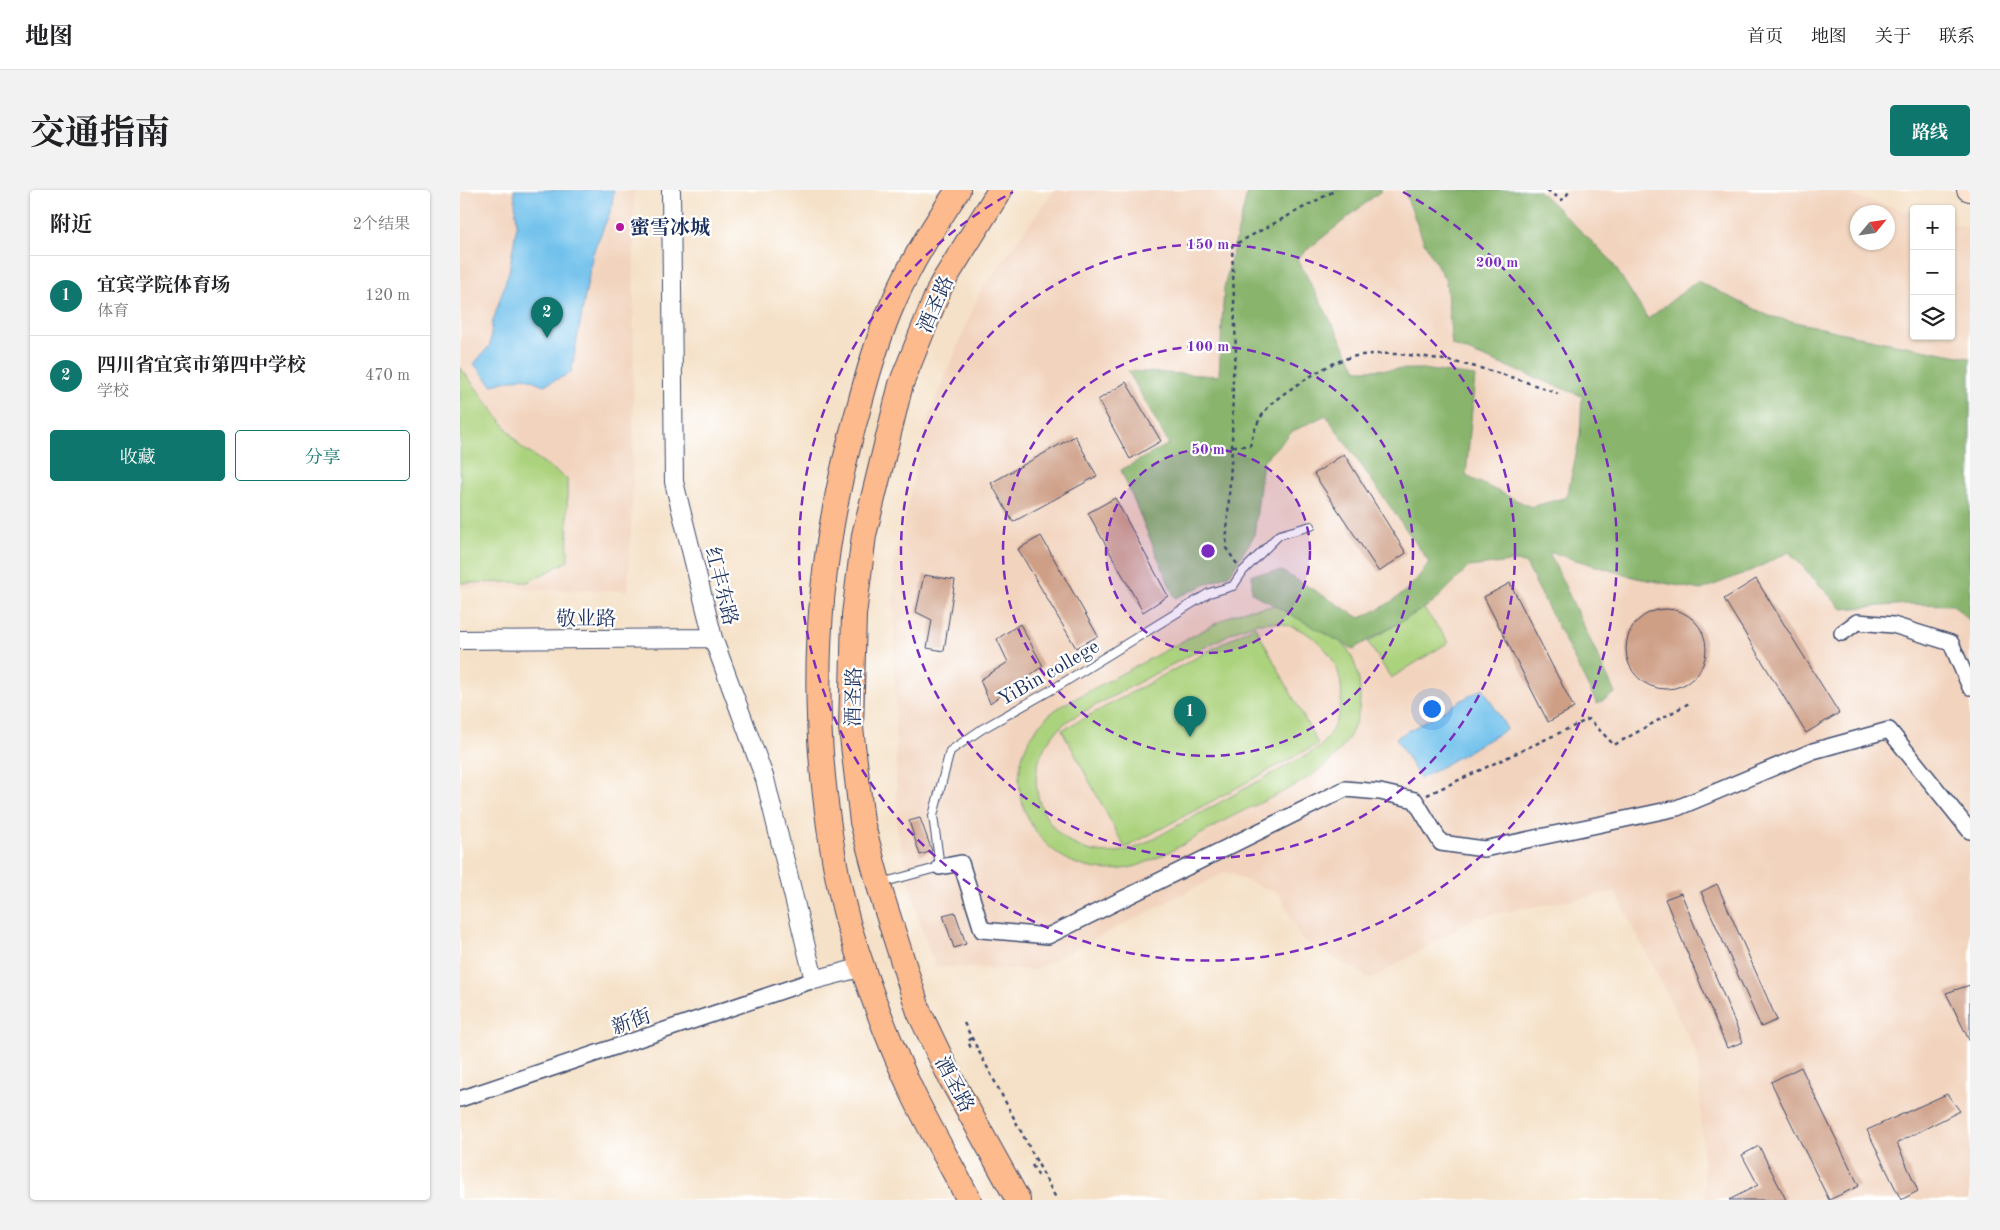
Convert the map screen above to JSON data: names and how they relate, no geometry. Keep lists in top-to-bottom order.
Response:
{
  "streets": {
    "highway": ["酒圣路"],
    "street": ["红丰东路", "敬业路", "新街"],
    "lane": ["YiBin college"]
  },
  "crossings": [
    ["红丰东路", "敬业路"],
    ["红丰东路", "新街"]
  ],
  "places": ["蜜雪冰城"],
  "north": "top right",
  "page": {
    "header": "地图",
    "nav": [
      "首页",
      "地图",
      "关于",
      "联系"
    ],
    "title": "交通指南",
    "buttons": [
      "路线",
      ["收藏", "分享"]
    ],
    "heading": ["附近", "2个结果"],
    "map_buttons": ["+", "−"],
    "list": [
      {
        "mark": "1",
        "name": "宜宾学院体育场",
        "note": "体育",
        "value": "120 m"
      },
      {
        "mark": "2",
        "name": "四川省宜宾市第四中学校",
        "note": "学校",
        "value": "470 m"
      }
    ],
    "pins": ["2", "1"]
  },
  "rings": [
    "150 m",
    "200 m",
    "100 m",
    "50 m"
  ]
}
